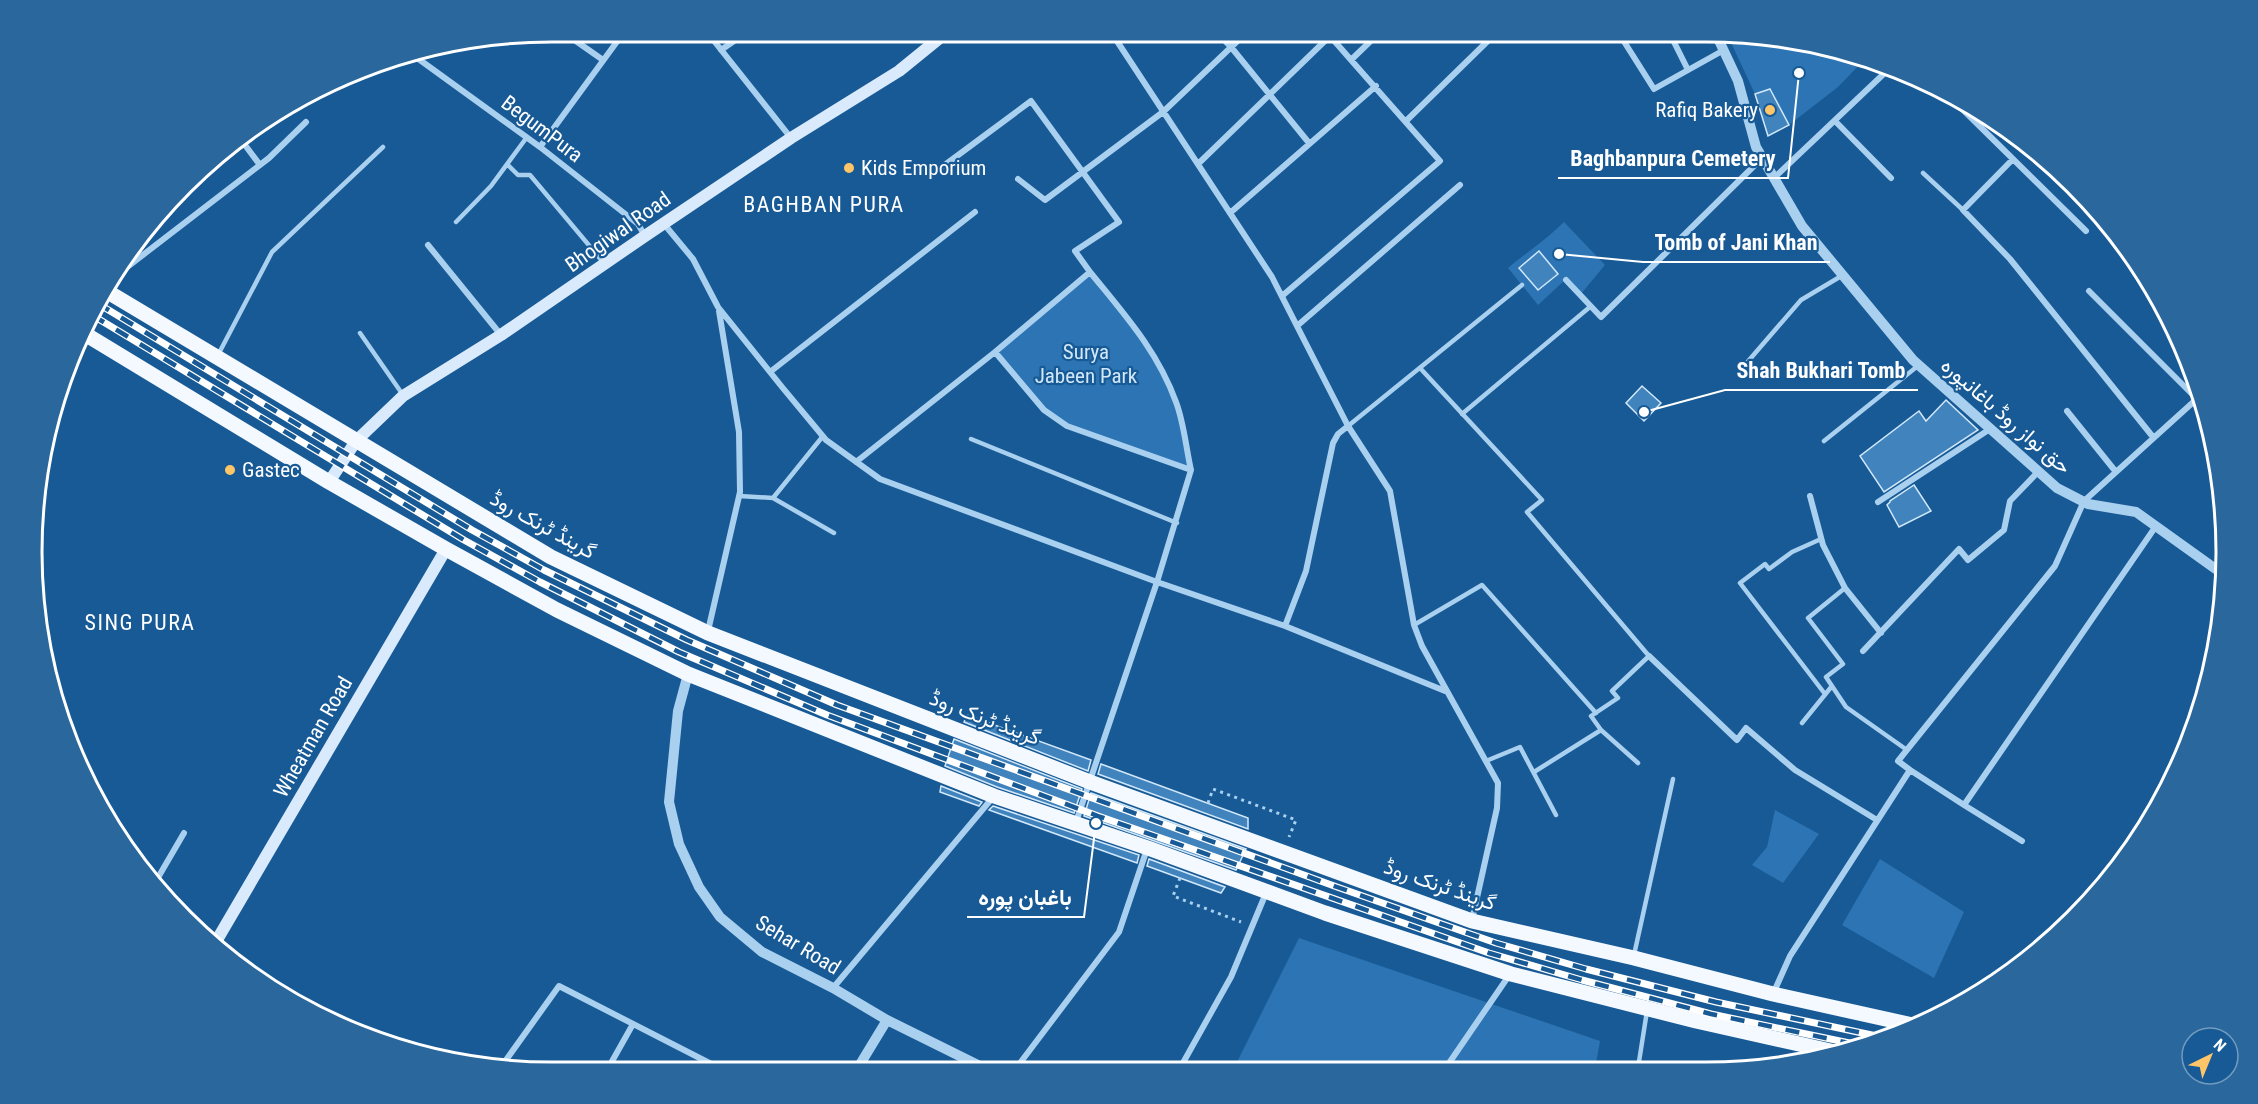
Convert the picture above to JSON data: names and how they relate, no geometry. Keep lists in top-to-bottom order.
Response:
{
  "streets": {
    "main road": ["Bhogiwal Road", "گرینڈ ٹرنک روڈ", "Wheatman Road"],
    "street": ["BegumPura", "حق نواز روڈ باغانپورہ", "Sehar Road"]
  },
  "crossings": [
    ["BegumPura", "Bhogiwal Road"],
    ["Bhogiwal Road", "گرینڈ ٹرنک روڈ"]
  ],
  "districts": ["BAGHBAN PURA", "SING PURA"],
  "parks": ["Surya Jabeen Park"],
  "places": [
    "Baghbanpura Cemetery",
    "Rafiq Bakery",
    "Kids Emporium",
    "Tomb of Jani Khan",
    "Shah Bukhari Tomb",
    "Gastec",
    "باغبان پورہ"
  ],
  "north": "top right"
}
